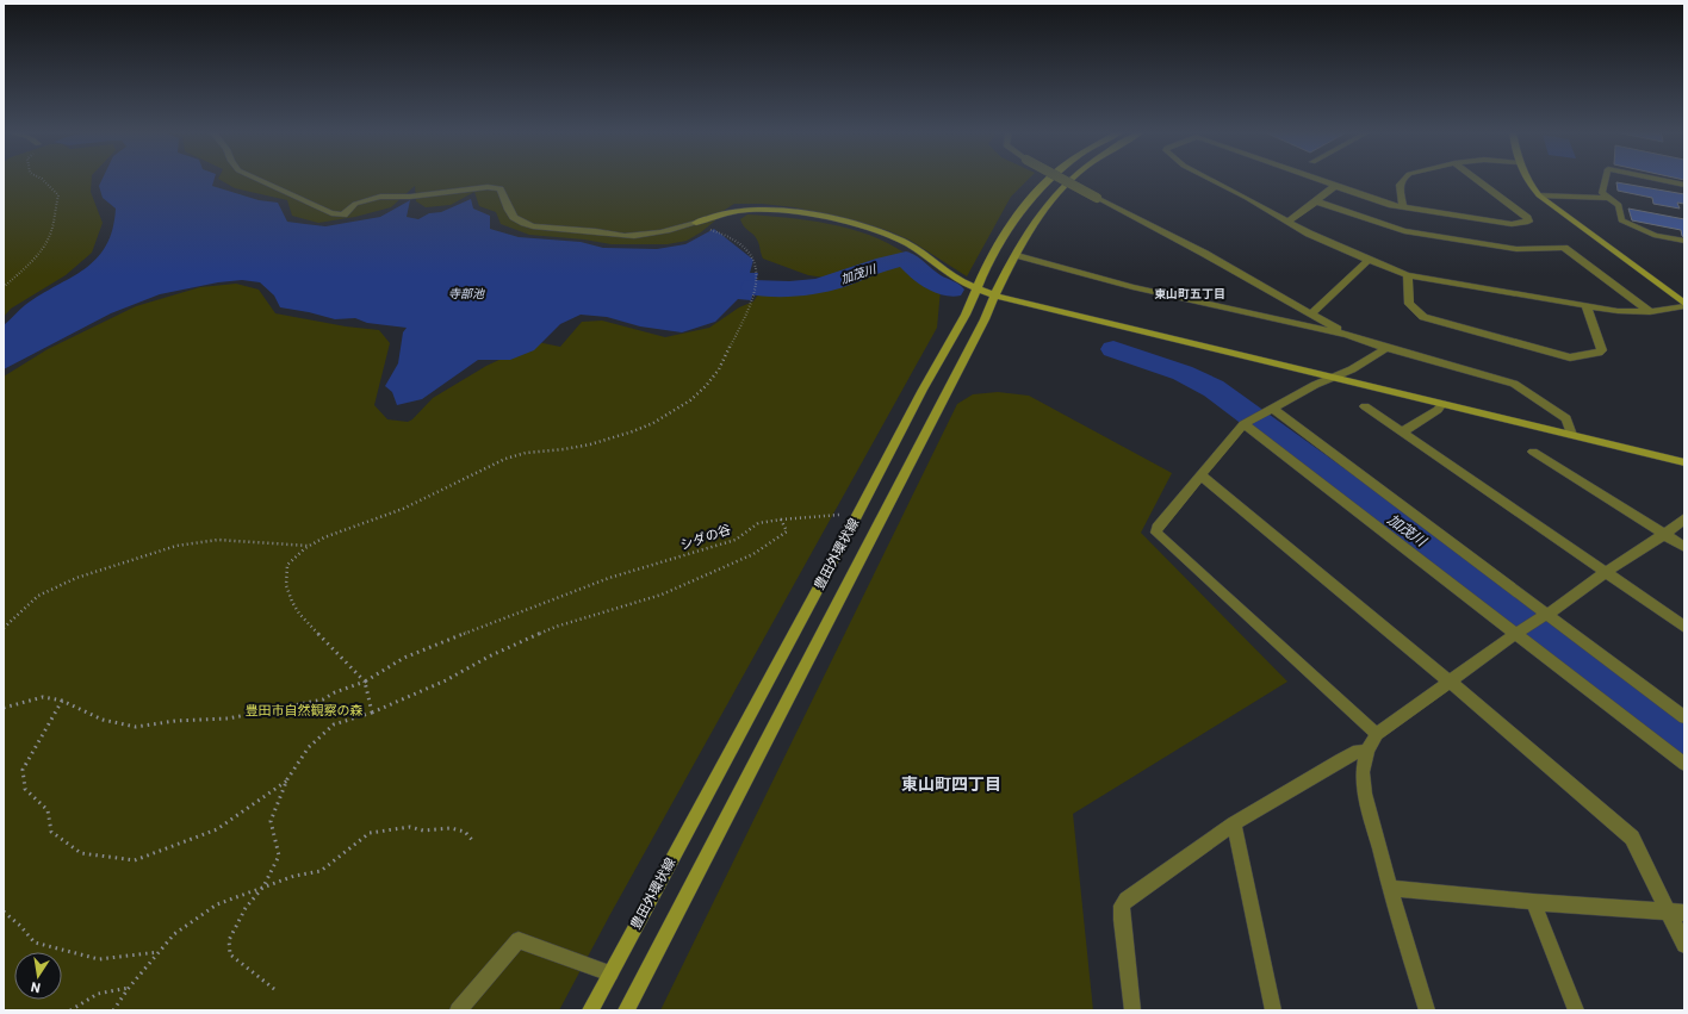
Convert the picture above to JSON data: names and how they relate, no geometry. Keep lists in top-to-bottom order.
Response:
{
  "streets": {
    "street": ["豊田外環状線"],
    "path": ["シダの谷"]
  },
  "districts": ["東山町五丁目", "東山町四丁目"],
  "water": ["加茂川", "寺部池"],
  "parks": ["豊田市自然観察の森"],
  "north": "bottom"
}
